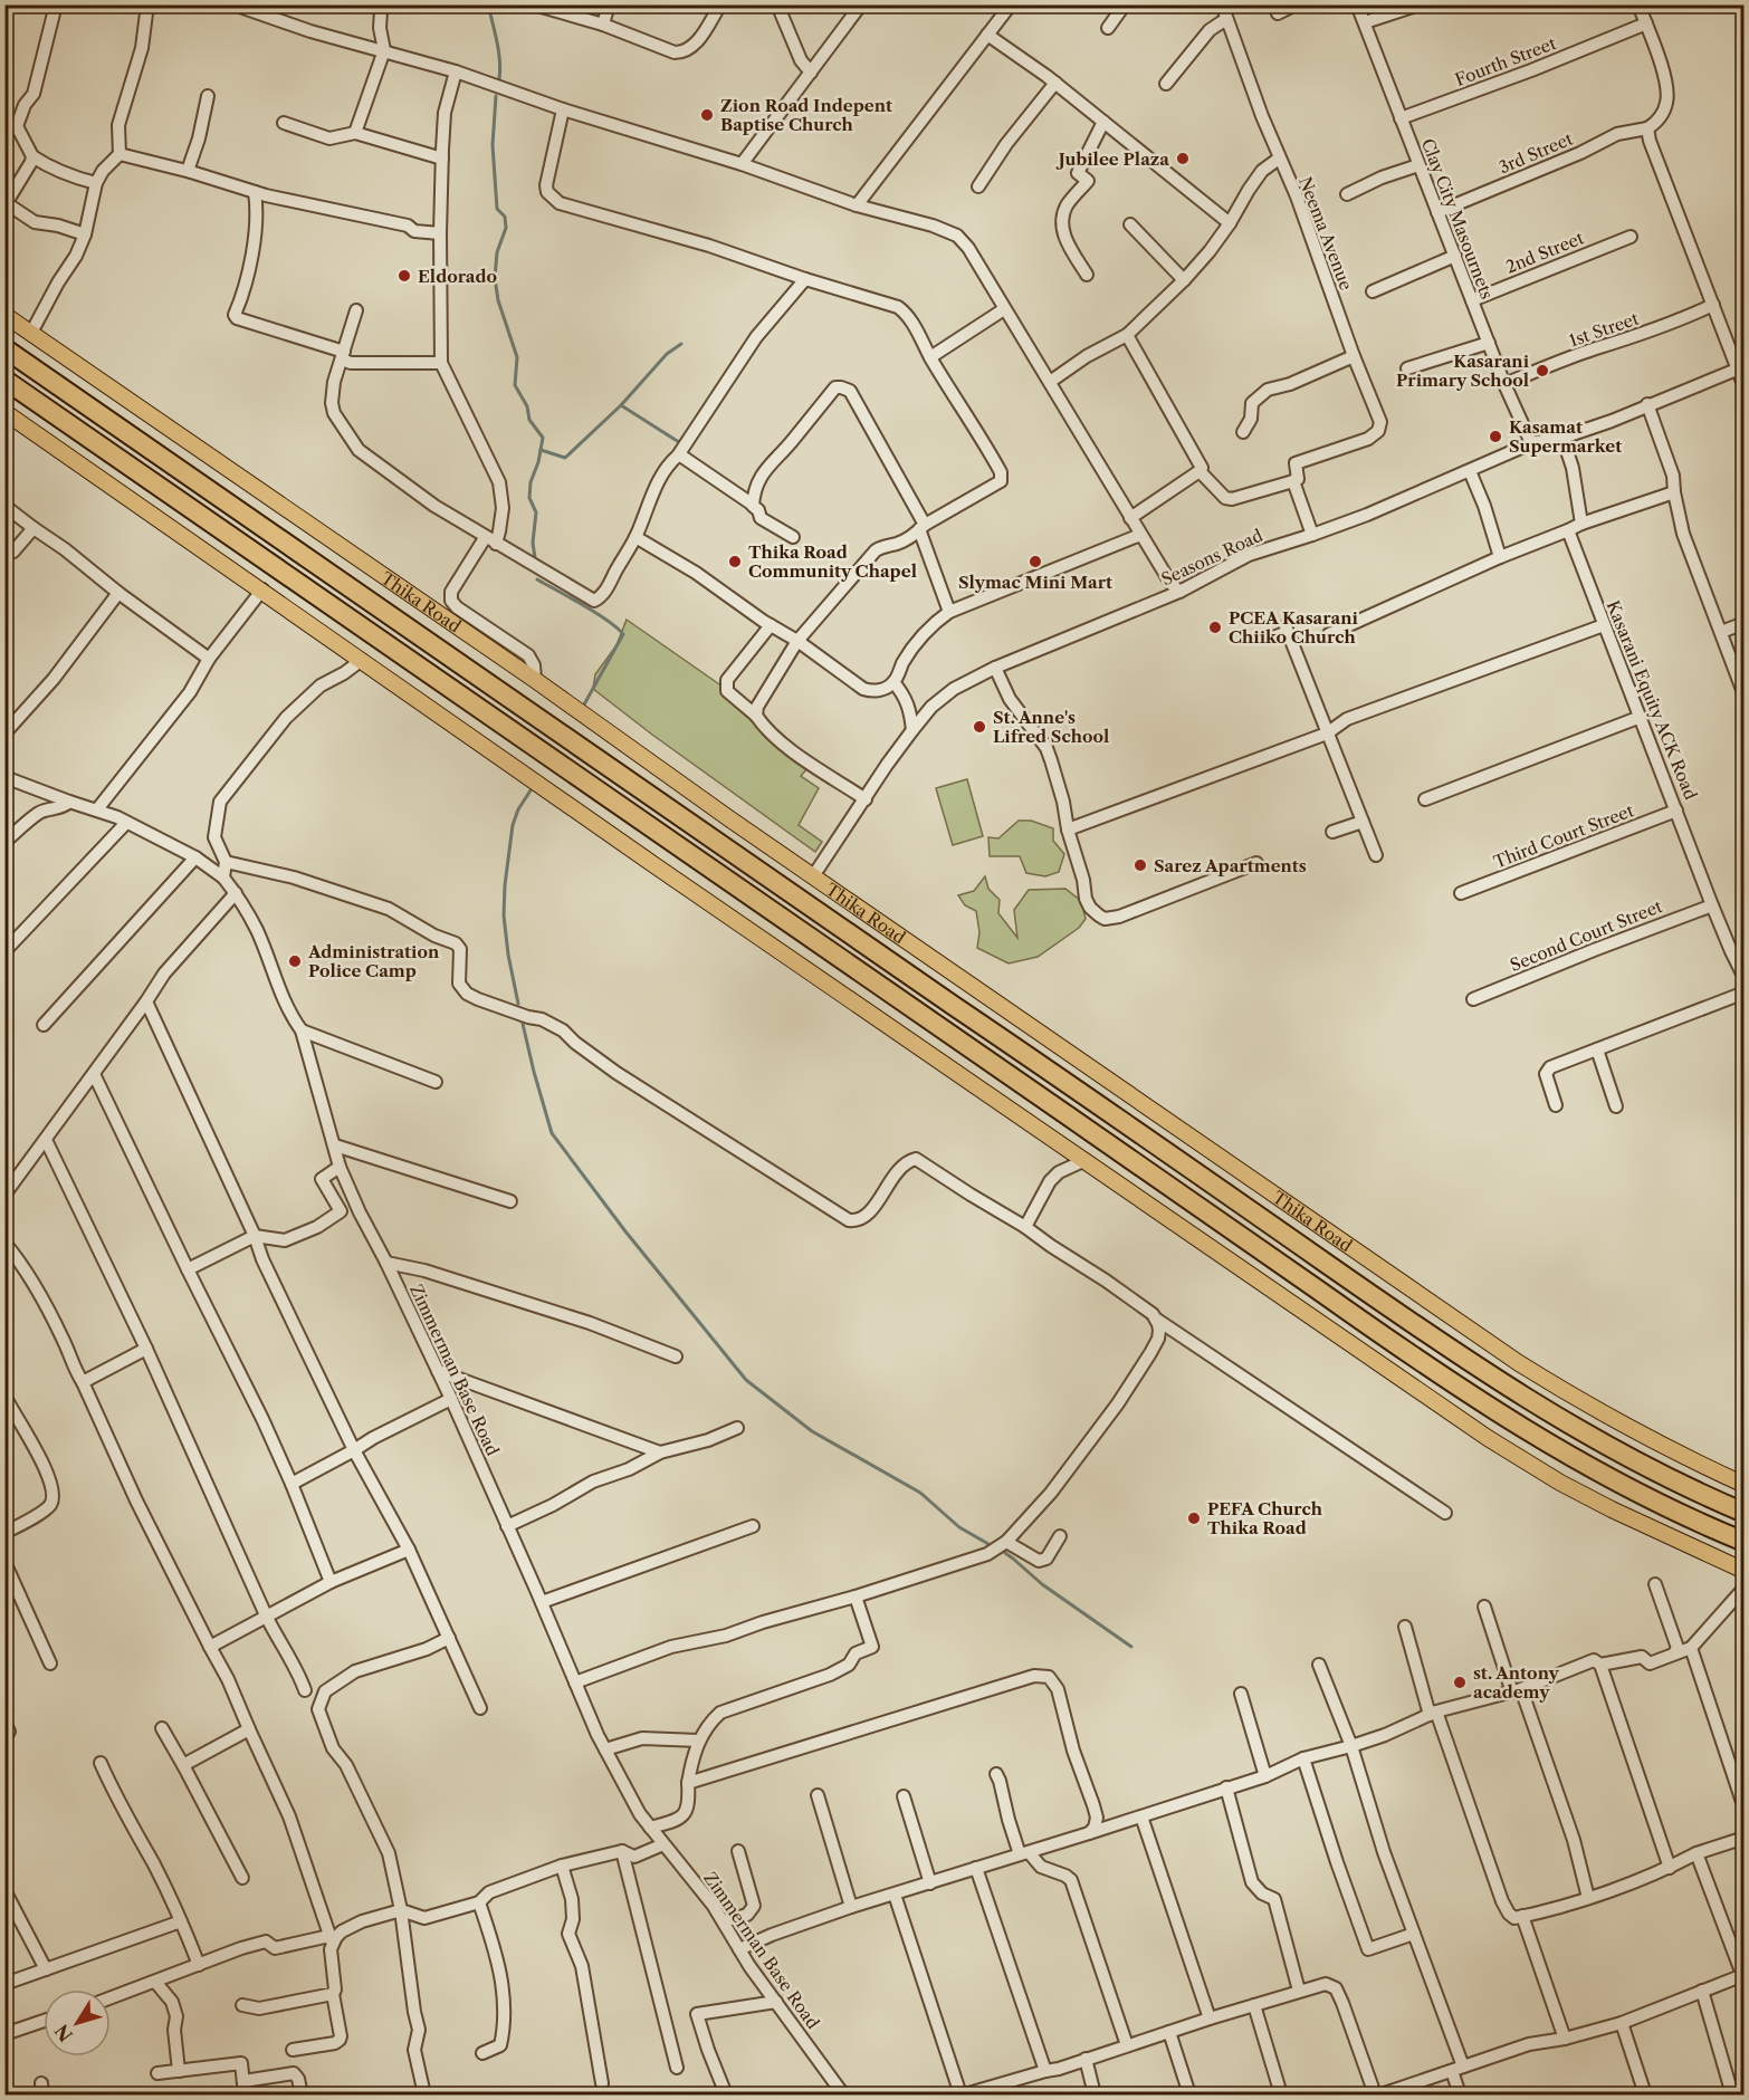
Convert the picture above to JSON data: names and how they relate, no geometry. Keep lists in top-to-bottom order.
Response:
{
  "streets": {
    "highway": ["Thika Road"],
    "street": [
      "Fourth Street",
      "3rd Street",
      "Clay City Masournets",
      "Neema Avenue",
      "2nd Street",
      "1st Street",
      "Seasons Road",
      "Kasarani Equity ACK Road",
      "Third Court Street",
      "Second Court Street",
      "Zimmerman Base Road"
    ]
  },
  "crossings": [
    ["Fourth Street", "Clay City Masournets"],
    ["3rd Street", "Clay City Masournets"],
    ["Clay City Masournets", "2nd Street"],
    ["Clay City Masournets", "1st Street"],
    ["Clay City Masournets", "Seasons Road"],
    ["Seasons Road", "Thika Road"],
    ["Kasarani Equity ACK Road", "Third Court Street"],
    ["Kasarani Equity ACK Road", "Second Court Street"]
  ],
  "places": [
    "Zion Road Indepent Baptise Church",
    "Jubilee Plaza",
    "Eldorado",
    "Kasarani Primary School",
    "Kasamat Supermarket",
    "Thika Road Community Chapel",
    "Slymac Mini Mart",
    "PCEA Kasarani Chiiko Church",
    "St. Anne's Lifred School",
    "Sarez Apartments",
    "Administration Police Camp",
    "PEFA Church Thika Road",
    "st. Antony academy"
  ],
  "north": "bottom left"
}
